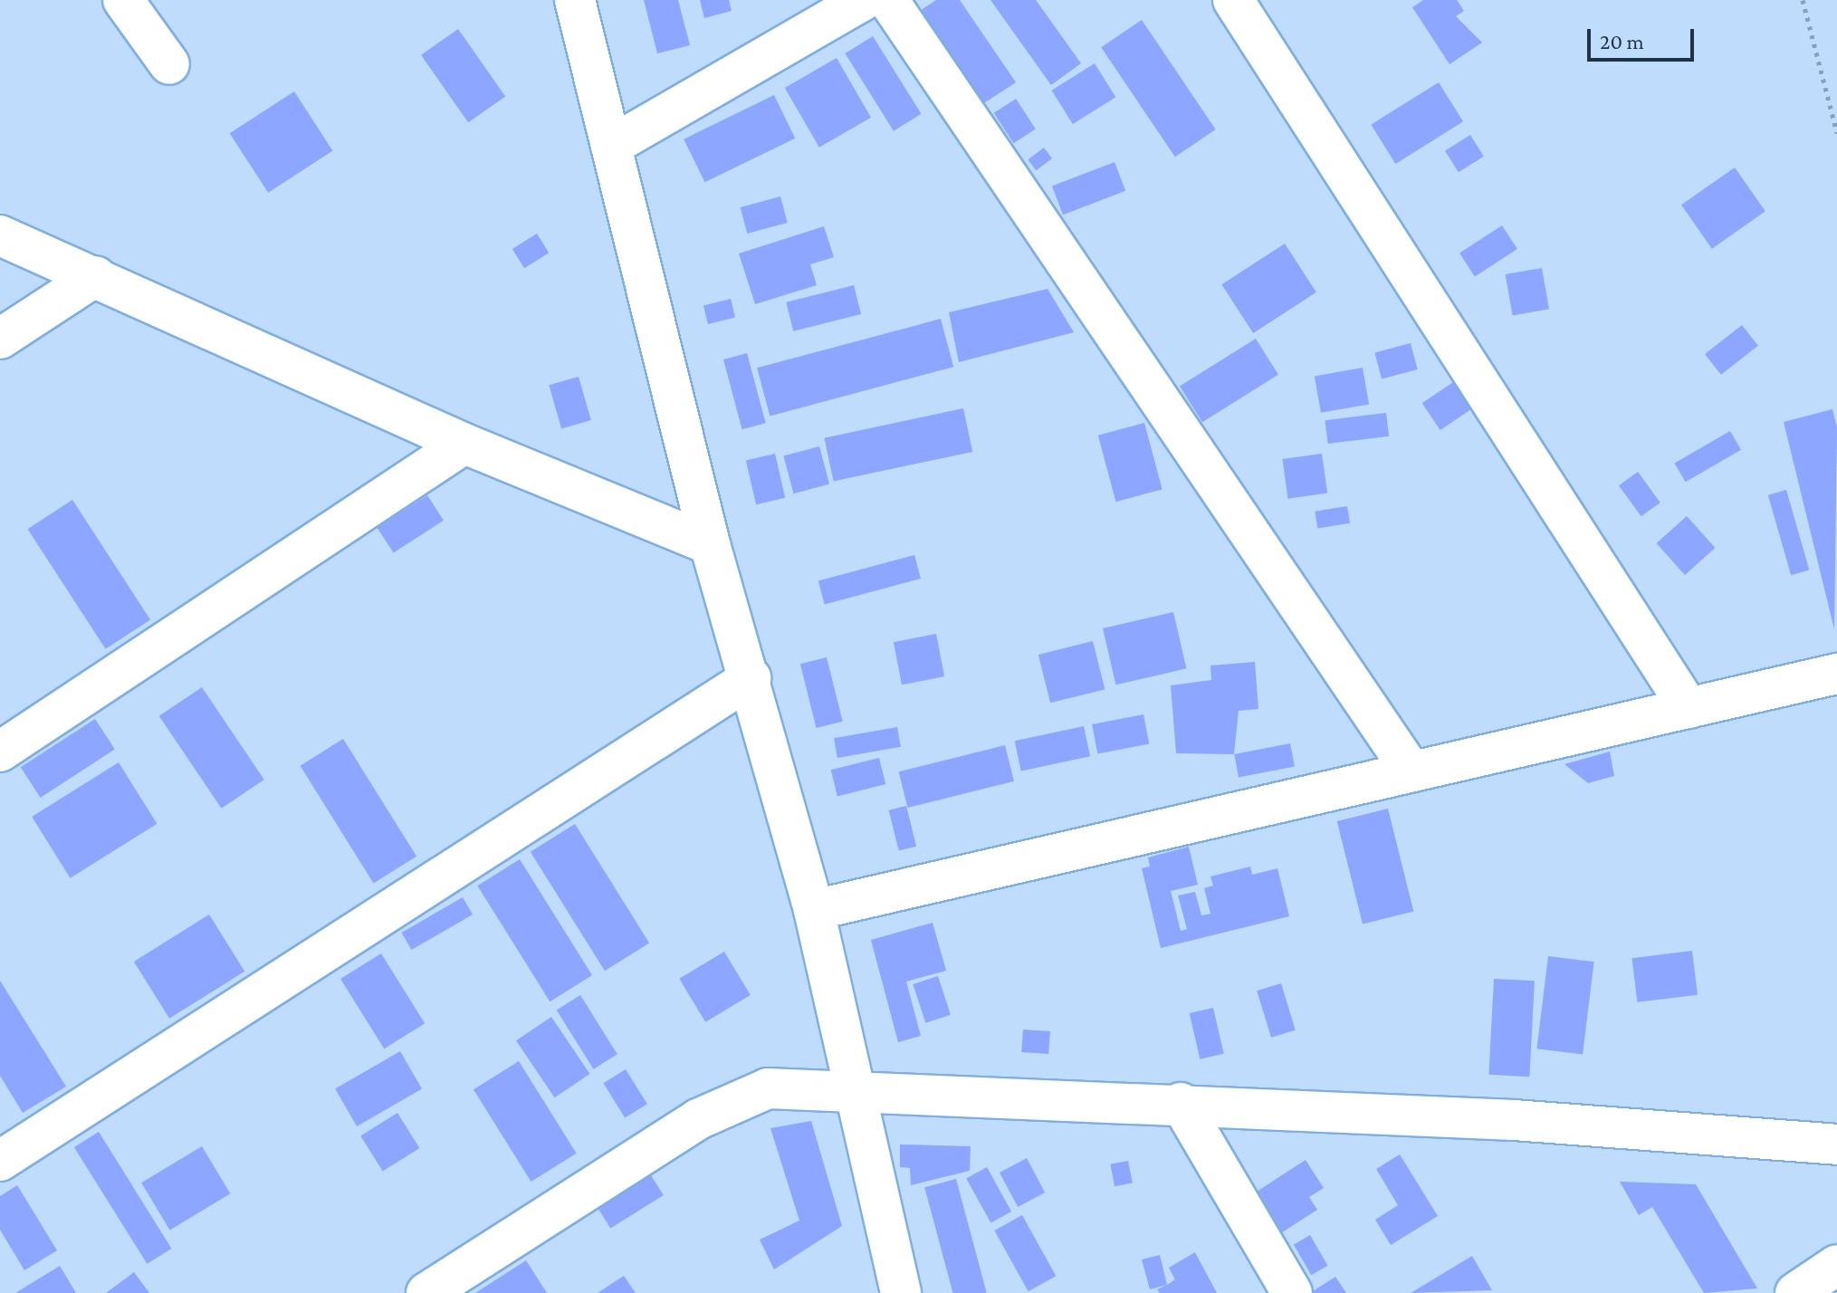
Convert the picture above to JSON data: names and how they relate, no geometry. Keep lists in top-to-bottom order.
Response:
{
  "scale_bar": "20 m"
}
